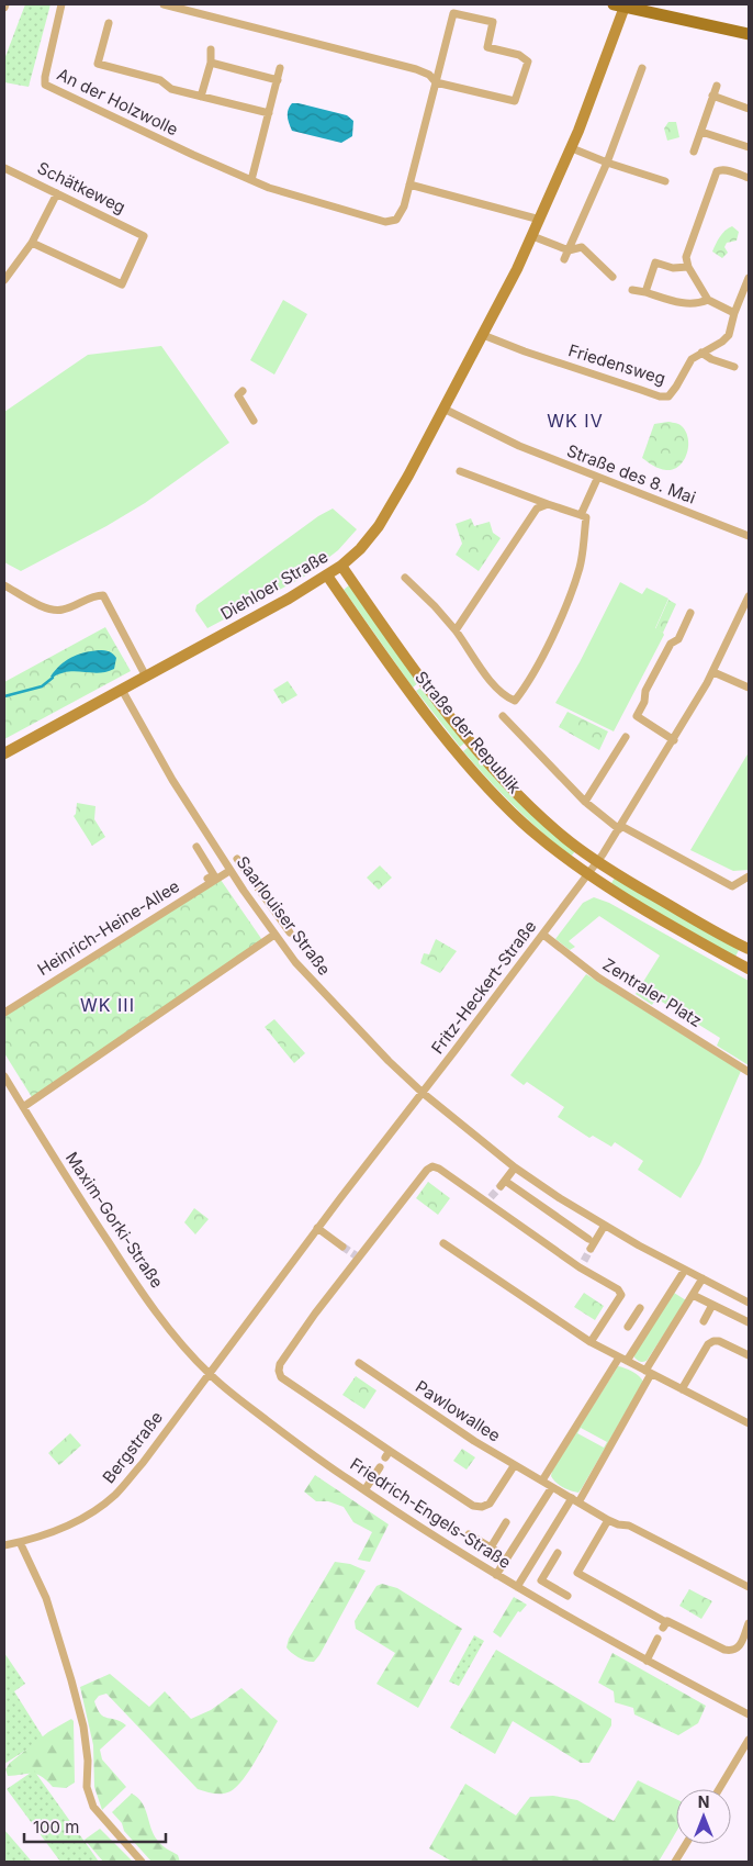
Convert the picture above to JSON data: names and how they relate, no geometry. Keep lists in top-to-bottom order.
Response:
{
  "streets": {
    "street": [
      "An der Holzwolle",
      "Schätkeweg",
      "Friedensweg",
      "Straße des 8. Mai",
      "Diehloer Straße",
      "Straße der Republik",
      "Saarlouiser Straße",
      "Heinrich-Heine-Allee",
      "Fritz-Heckert-Straße",
      "Zentraler Platz",
      "Maxim-Gorki-Straße",
      "Pawlowallee",
      "Bergstraße",
      "Friedrich-Engels-Straße"
    ]
  },
  "crossings": [
    ["Friedensweg", "Diehloer Straße"],
    ["Straße des 8. Mai", "Diehloer Straße"],
    ["Diehloer Straße", "Straße der Republik"],
    ["Diehloer Straße", "Saarlouiser Straße"],
    ["Straße der Republik", "Fritz-Heckert-Straße"],
    ["Saarlouiser Straße", "Heinrich-Heine-Allee"],
    ["Saarlouiser Straße", "Fritz-Heckert-Straße"],
    ["Fritz-Heckert-Straße", "Zentraler Platz"],
    ["Fritz-Heckert-Straße", "Maxim-Gorki-Straße"],
    ["Fritz-Heckert-Straße", "Bergstraße"],
    ["Fritz-Heckert-Straße", "Friedrich-Engels-Straße"],
    ["Maxim-Gorki-Straße", "Bergstraße"],
    ["Maxim-Gorki-Straße", "Friedrich-Engels-Straße"],
    ["Bergstraße", "Friedrich-Engels-Straße"]
  ],
  "districts": ["WK IV", "WK III"],
  "scale_bar": "100 m",
  "north": "top"
}
